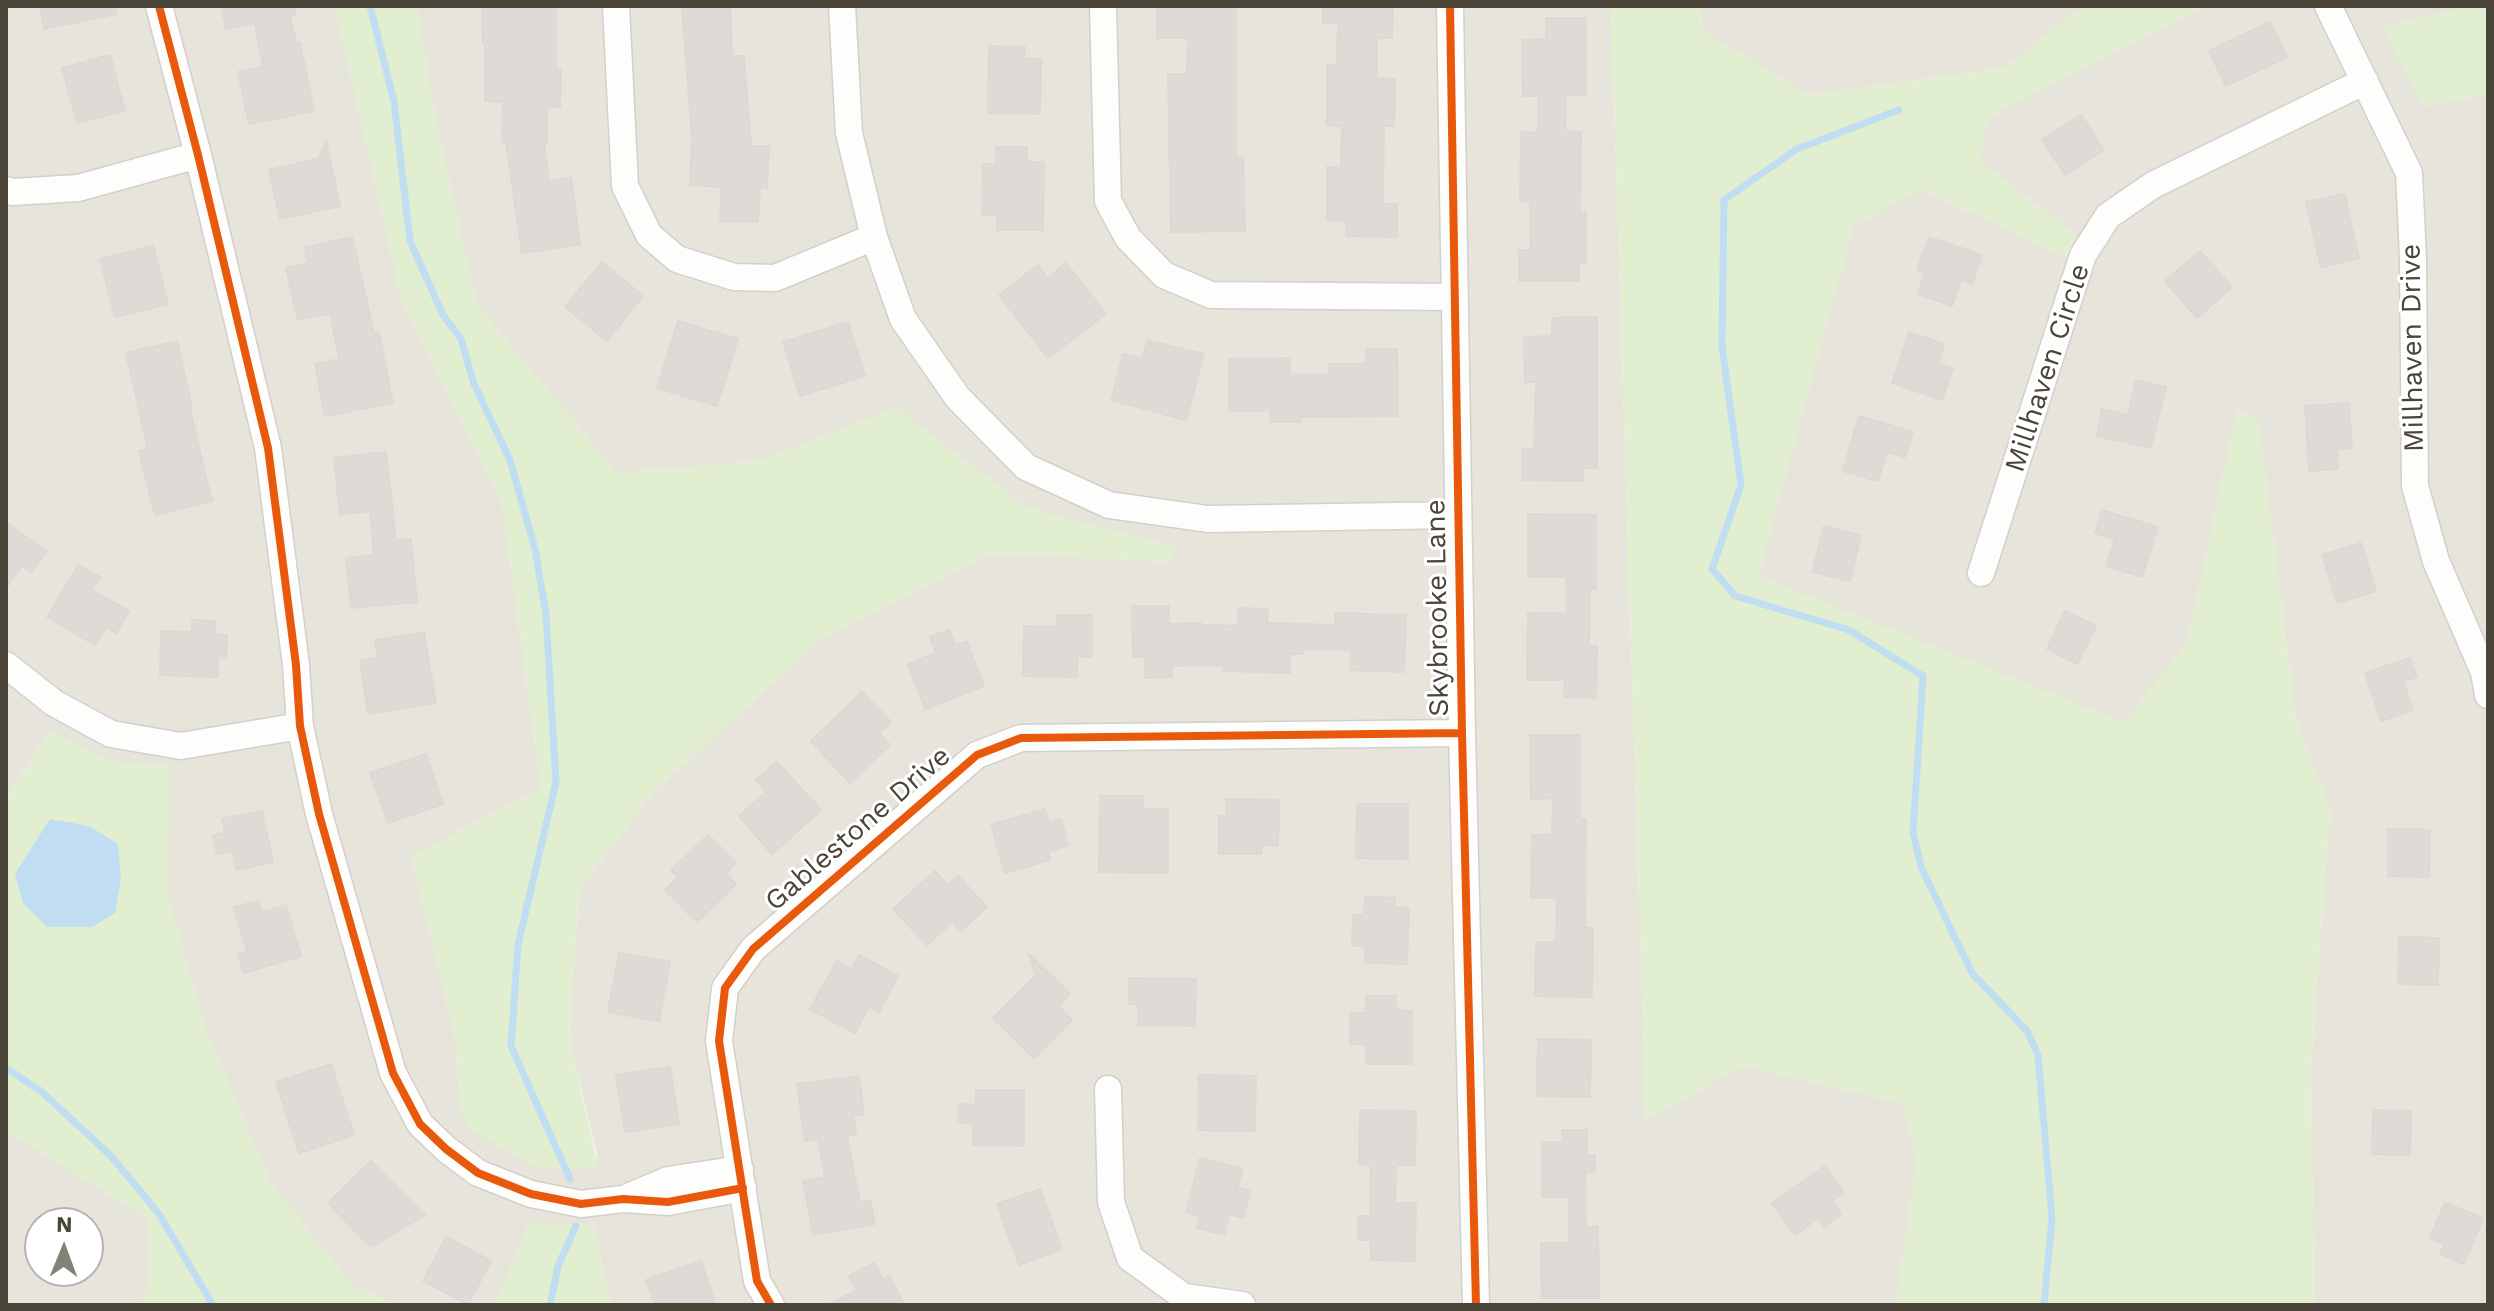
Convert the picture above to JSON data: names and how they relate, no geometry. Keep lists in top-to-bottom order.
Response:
{
  "streets": {
    "street": [
      "Millhaven Drive",
      "Millhaven Circle",
      "Skybrooke Lane",
      "Gablestone Drive"
    ]
  },
  "crossings": [
    ["Millhaven Drive", "Millhaven Circle"],
    ["Skybrooke Lane", "Gablestone Drive"]
  ],
  "north": "top"
}
